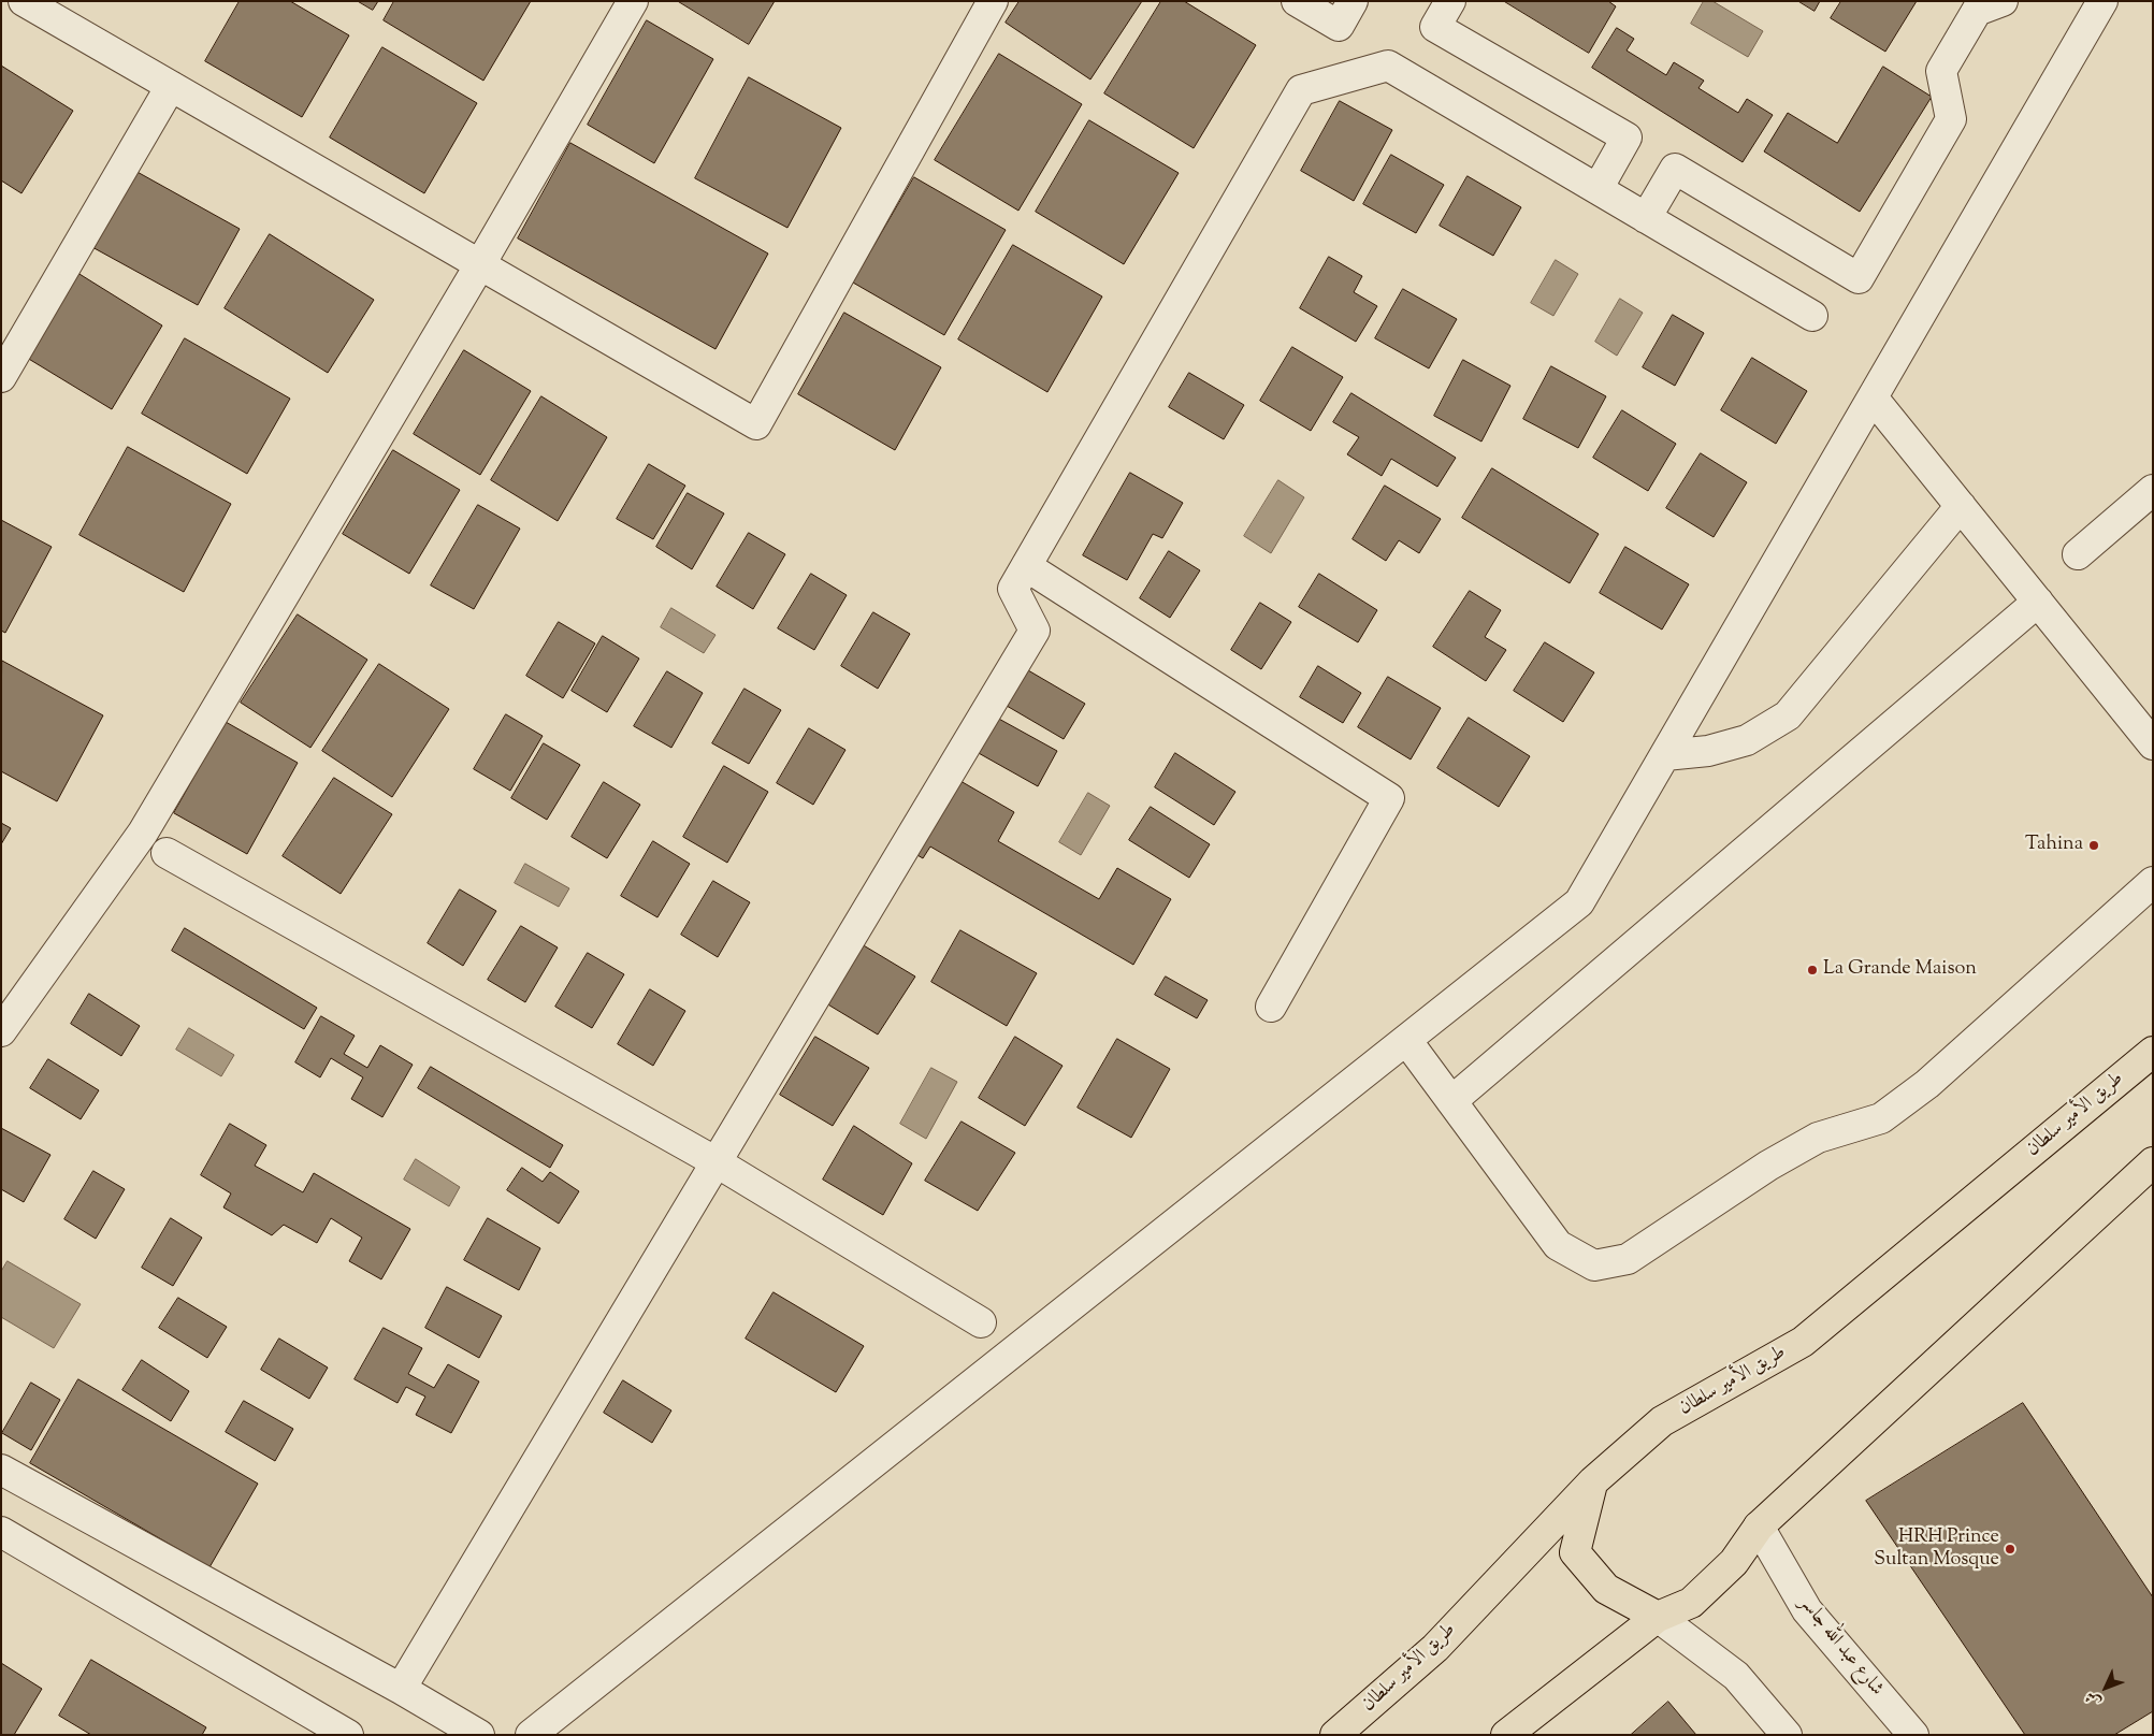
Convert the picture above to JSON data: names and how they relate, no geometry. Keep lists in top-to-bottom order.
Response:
{
  "streets": {
    "main road": ["طريق الأمير سلطان"],
    "street": ["شارع عبد الله جاسر"]
  },
  "places": ["Tahina", "La Grande Maison", "HRH Prince Sultan Mosque"],
  "north": "bottom left"
}
